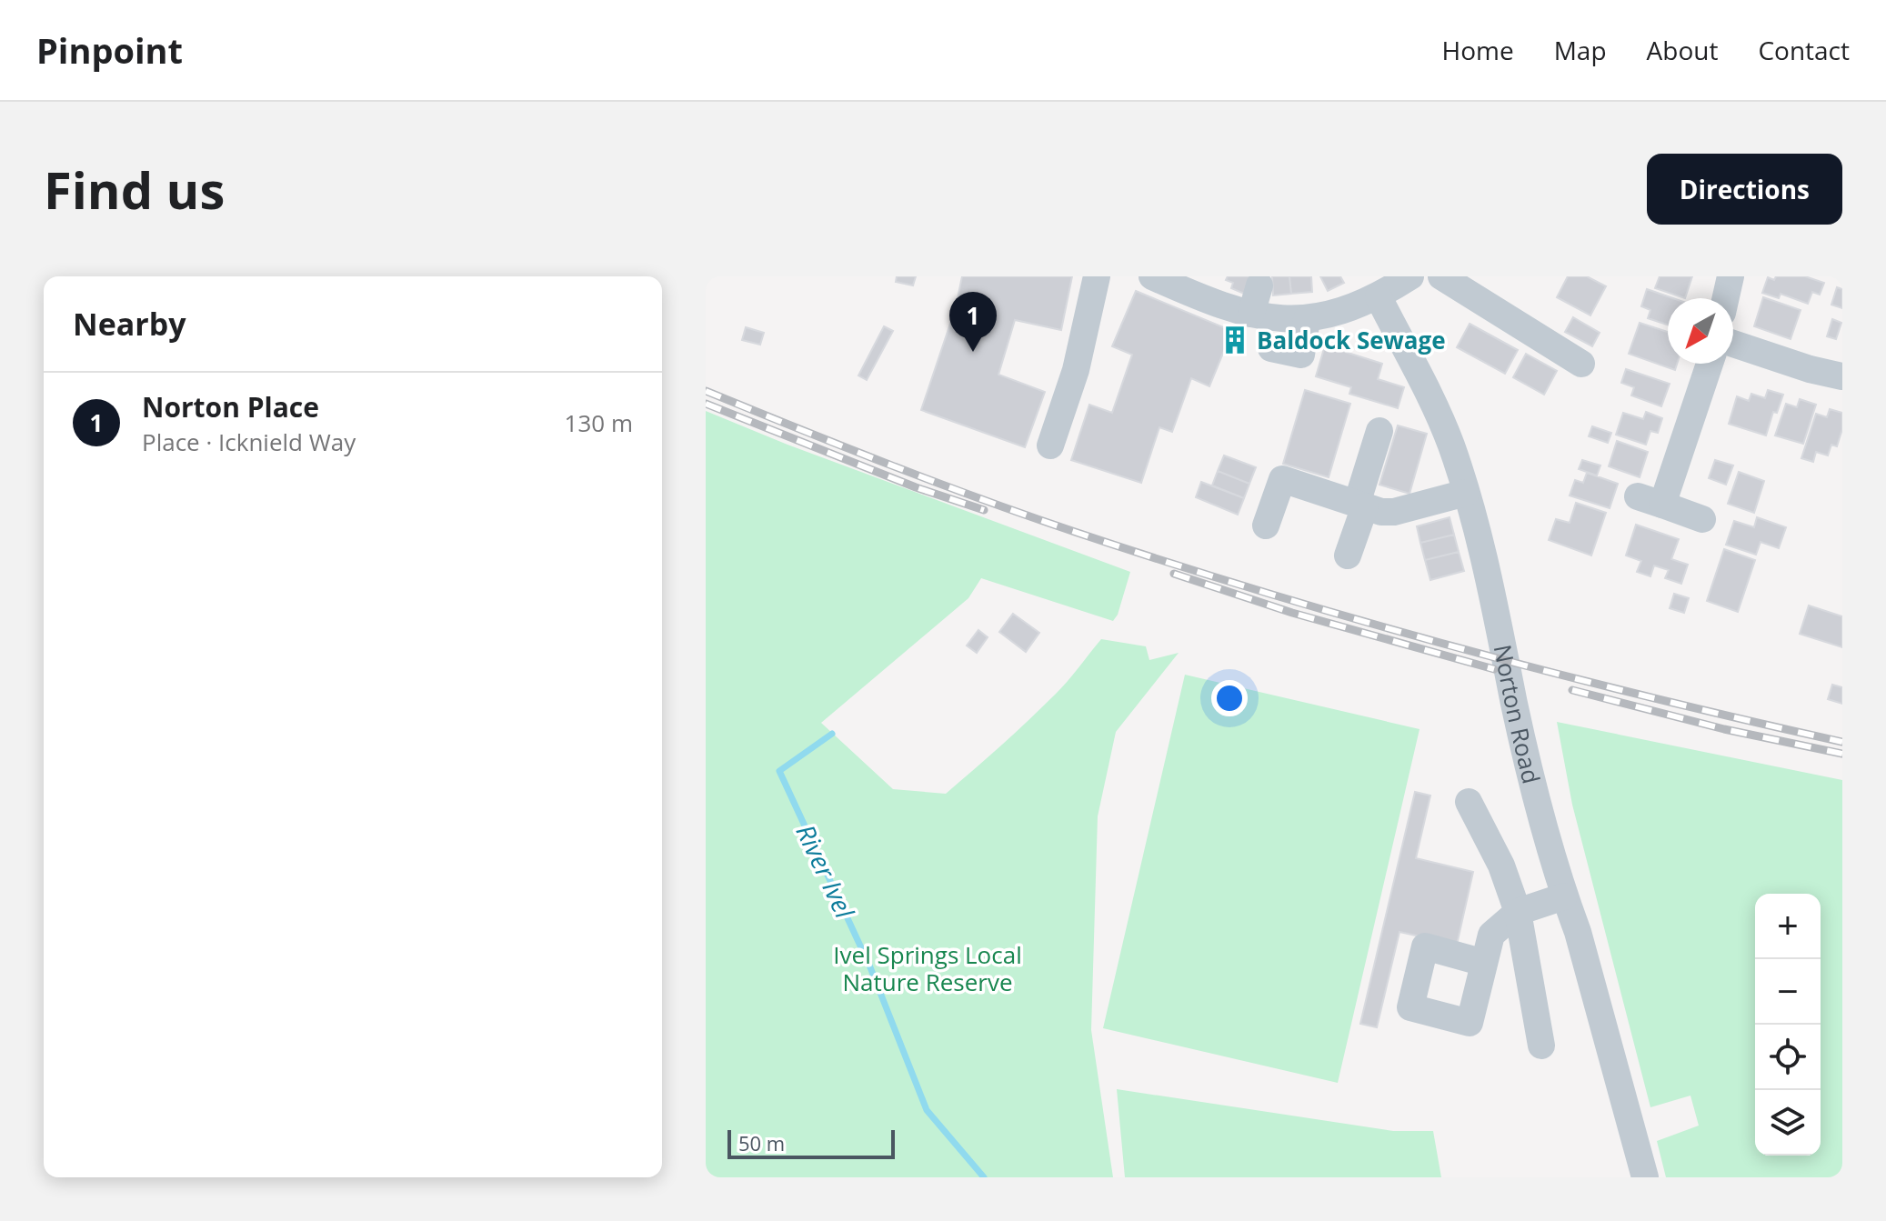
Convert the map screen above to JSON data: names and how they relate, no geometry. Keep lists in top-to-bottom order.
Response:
{
  "streets": {
    "street": ["Norton Road"]
  },
  "water": ["River Ivel"],
  "parks": ["Ivel Springs Local Nature Reserve"],
  "places": {
    "building": ["Baldock Sewage"]
  },
  "scale_bar": "50 m",
  "north": "bottom left",
  "page": {
    "header": "Pinpoint",
    "nav": [
      "Home",
      "Map",
      "About",
      "Contact"
    ],
    "buttons": "Directions",
    "title": "Find us",
    "heading": "Nearby",
    "pins": "1",
    "list": [
      {
        "mark": "1",
        "name": "Norton Place",
        "note": "Place · Icknield Way",
        "value": "130 m"
      }
    ],
    "map_buttons": ["+", "−"],
    "scale": "50 m"
  }
}
